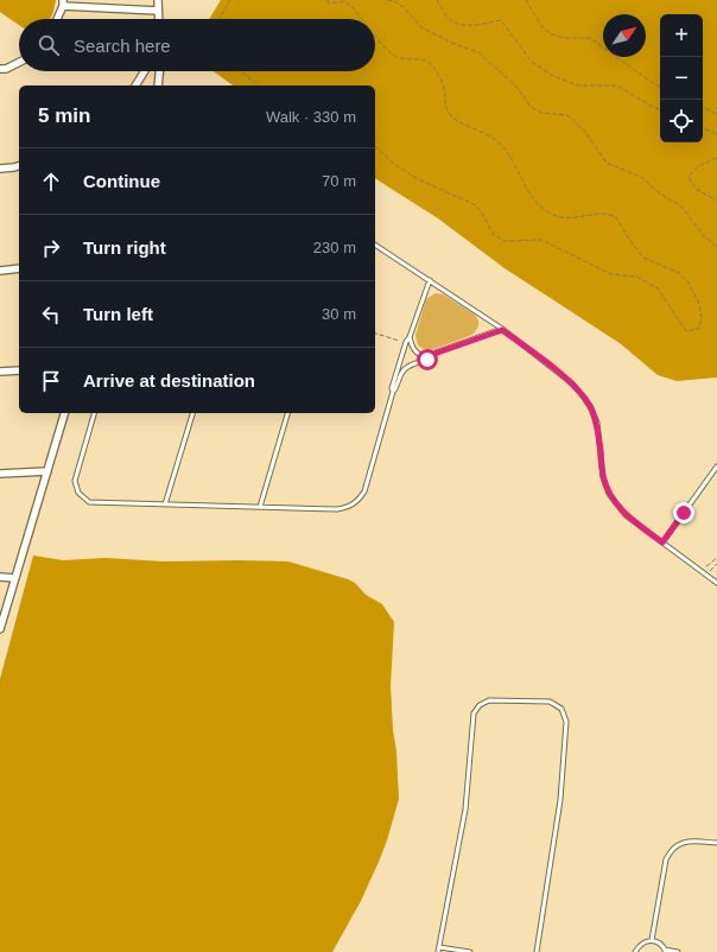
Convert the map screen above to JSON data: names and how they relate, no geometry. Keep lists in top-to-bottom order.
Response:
{
  "north": "top right",
  "page": {
    "map_buttons": ["+", "−"],
    "search": "Search here",
    "heading": ["5 min", "Walk · 330 m"],
    "list": [
      ["Continue", "70 m"],
      ["Turn right", "230 m"],
      ["Turn left", "30 m"],
      "Arrive at destination"
    ]
  }
}
